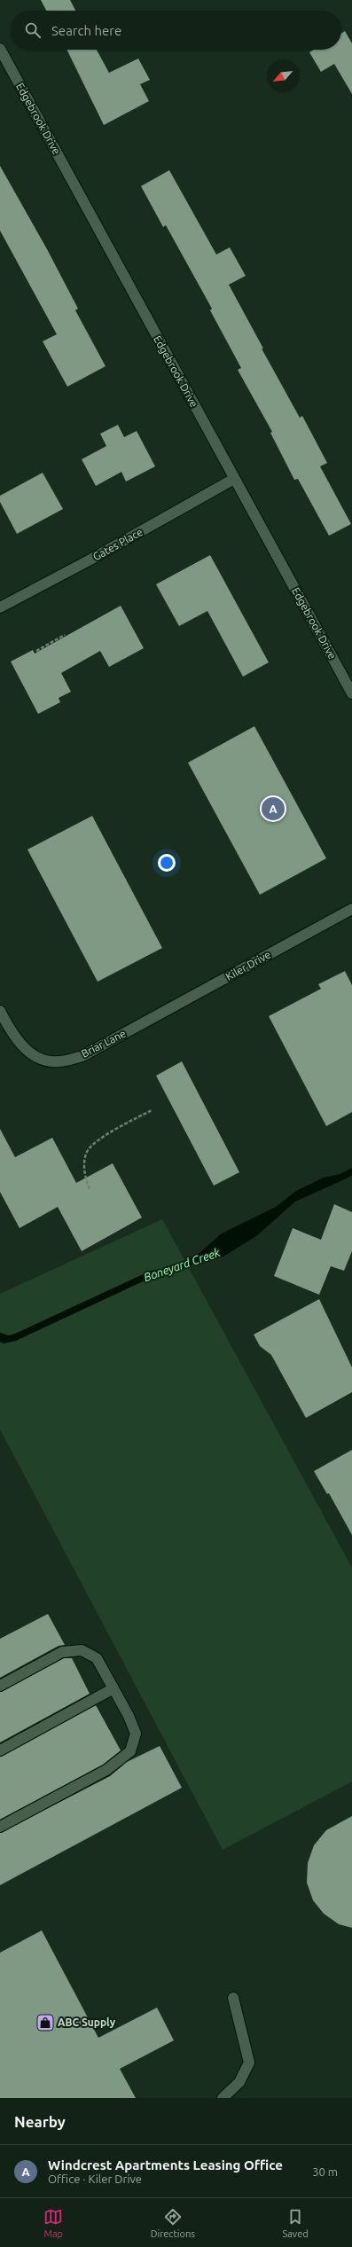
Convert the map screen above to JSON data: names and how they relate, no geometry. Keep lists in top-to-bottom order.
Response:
{
  "streets": {
    "street": [
      "Edgebrook Drive",
      "Gates Place",
      "Kiler Drive",
      "Briar Lane"
    ]
  },
  "crossings": [
    ["Edgebrook Drive", "Gates Place"],
    ["Kiler Drive", "Briar Lane"]
  ],
  "water": ["Boneyard Creek"],
  "places": {
    "shop": ["ABC Supply"]
  },
  "north": "bottom left",
  "page": {
    "search": "Search here",
    "pins": "A",
    "heading": "Nearby",
    "list": [
      {
        "mark": "A",
        "name": "Windcrest Apartments Leasing Office",
        "note": "Office · Kiler Drive",
        "value": "30 m"
      }
    ],
    "nav": ["Map", "Directions", "Saved"]
  }
}
